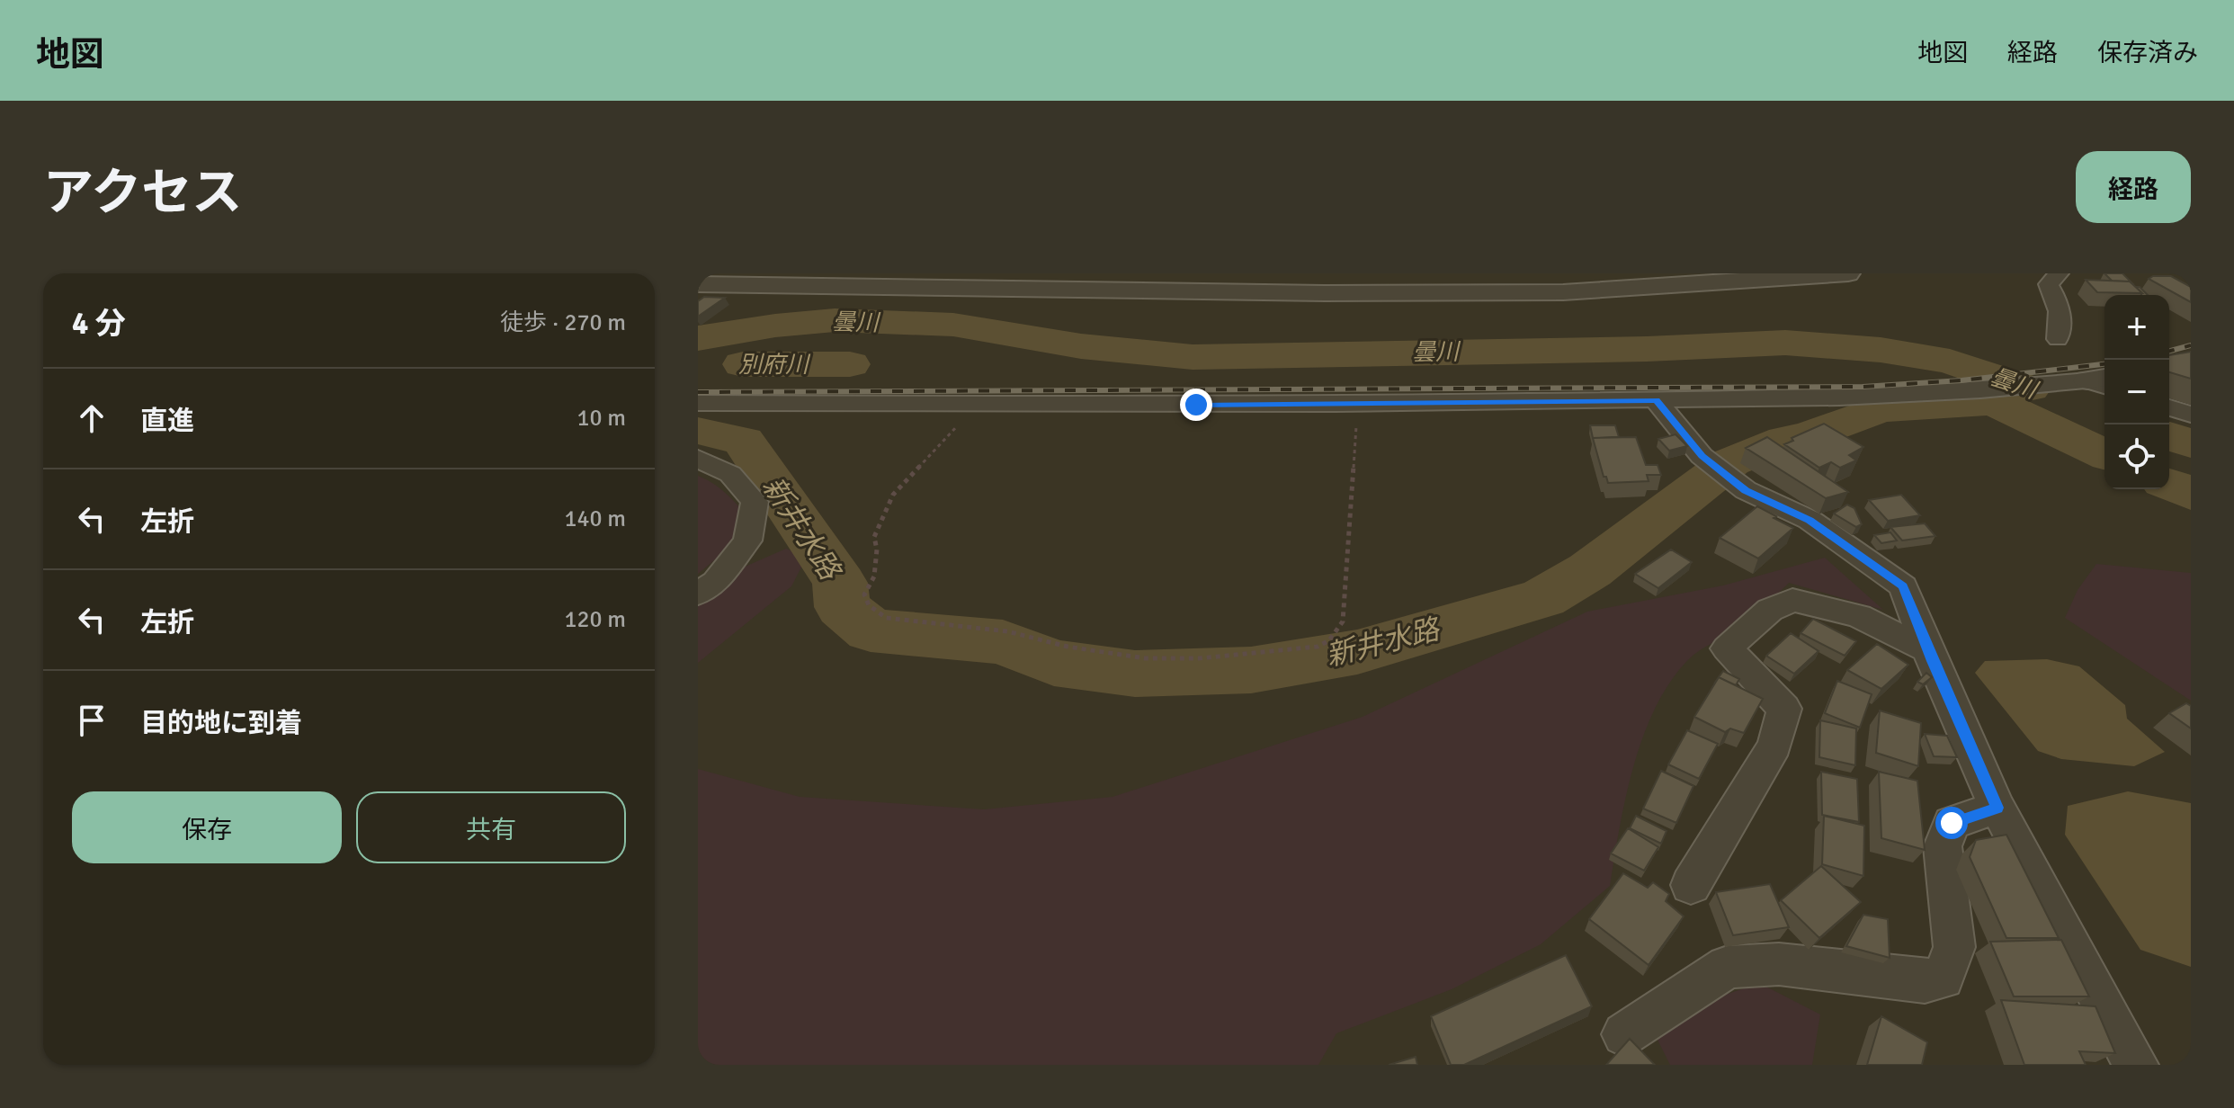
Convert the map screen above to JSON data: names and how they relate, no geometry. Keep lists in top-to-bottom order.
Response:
{
  "water": ["曇川", "別府川", "新井水路"],
  "page": {
    "header": "地図",
    "nav": ["地図", "経路", "保存済み"],
    "title": "アクセス",
    "buttons": [
      "経路",
      ["保存", "共有"]
    ],
    "heading": ["4 分", "徒歩 · 270 m"],
    "map_buttons": ["+", "−"],
    "list": [
      ["直進", "10 m"],
      ["左折", "140 m"],
      ["左折", "120 m"],
      "目的地に到着"
    ]
  }
}
